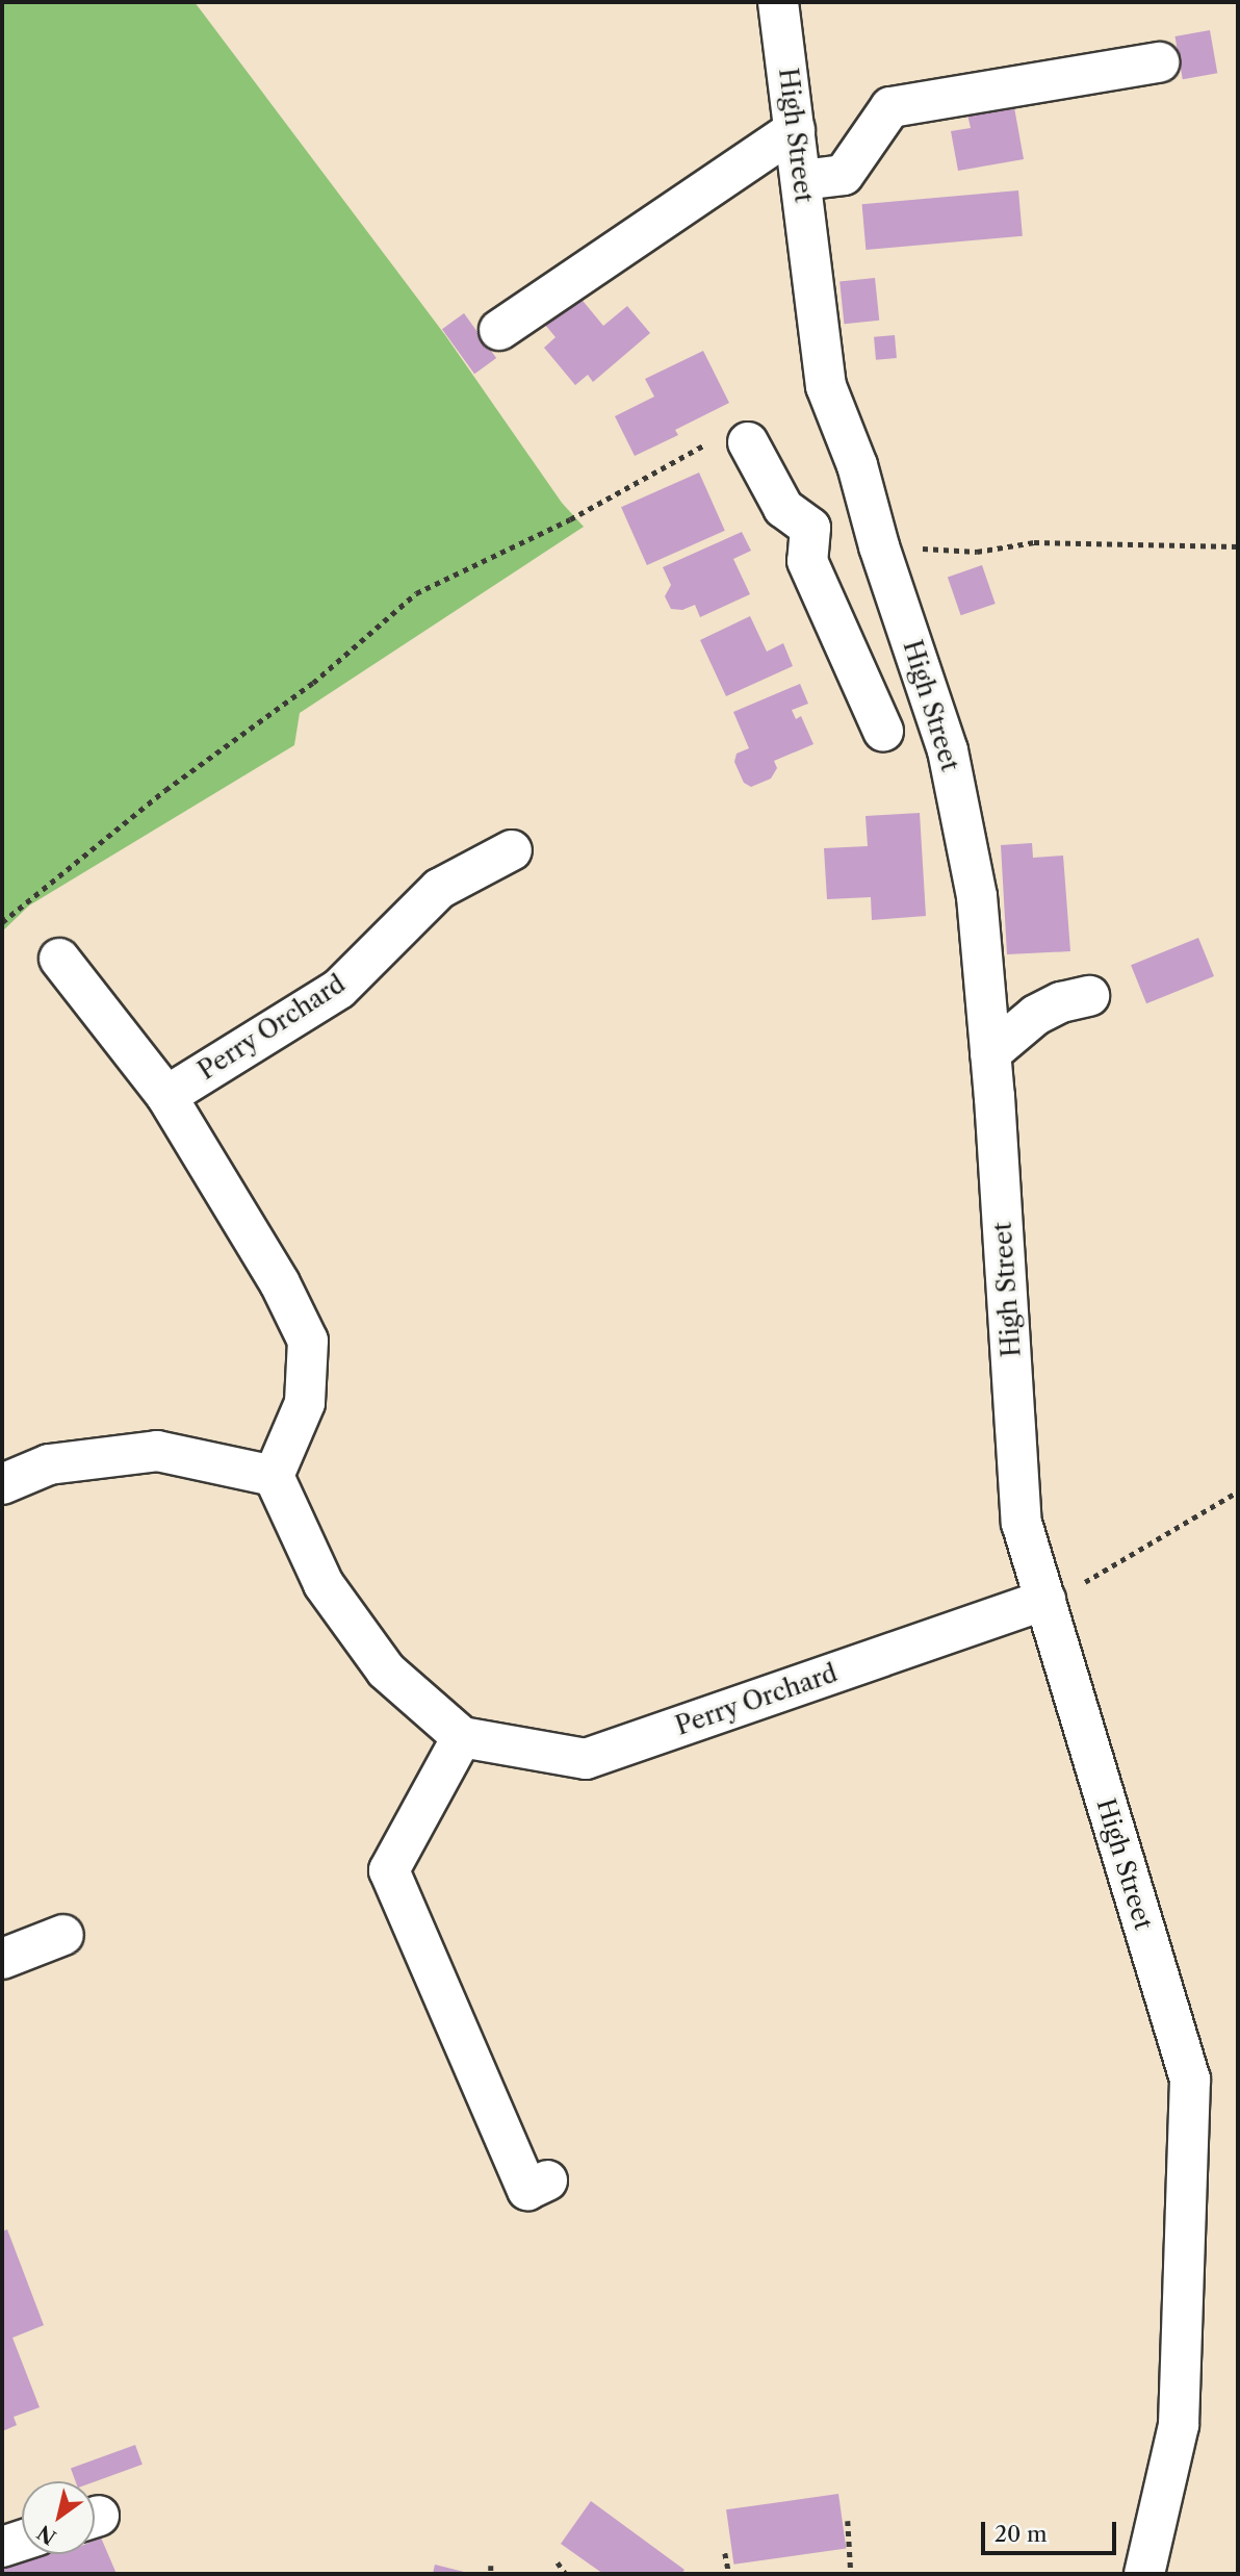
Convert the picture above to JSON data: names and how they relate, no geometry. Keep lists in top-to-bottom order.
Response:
{
  "streets": {
    "street": ["High Street", "Perry Orchard"]
  },
  "crossings": [
    ["High Street", "Perry Orchard"]
  ],
  "scale_bar": "20 m",
  "north": "bottom left"
}
